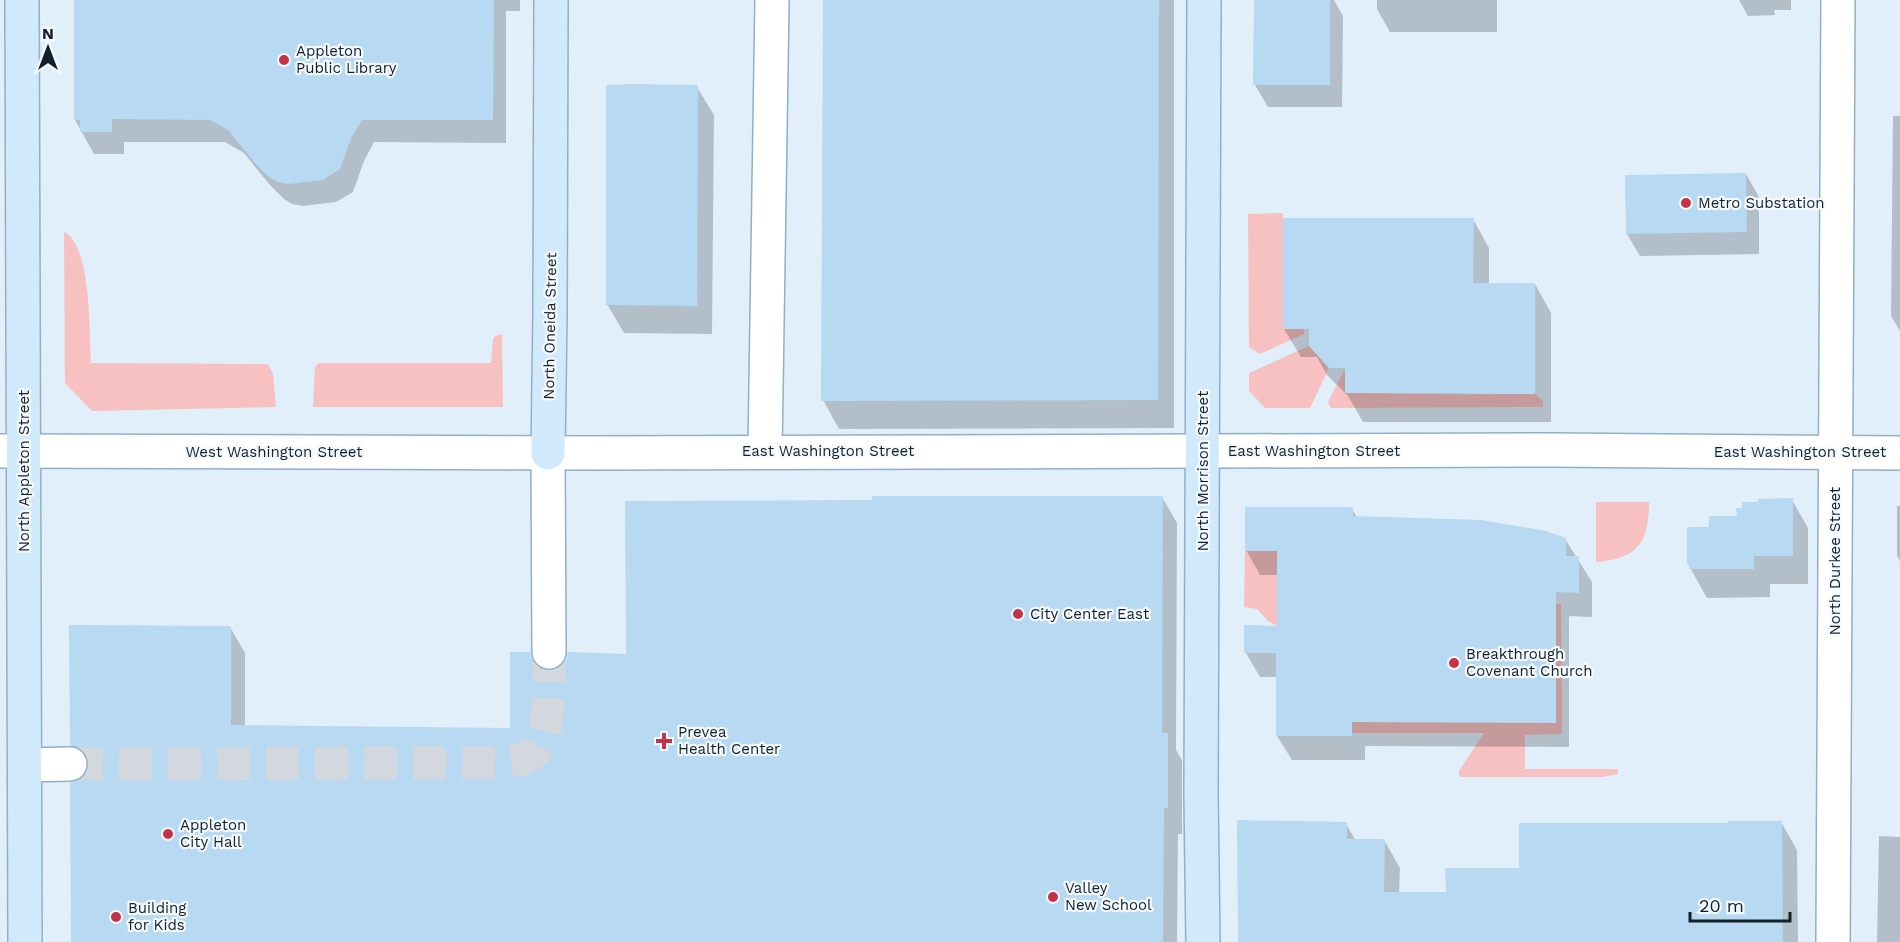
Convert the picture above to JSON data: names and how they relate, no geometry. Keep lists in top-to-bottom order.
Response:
{
  "streets": {
    "main road": ["North Oneida Street", "North Appleton Street", "North Morrison Street"],
    "street": ["East Washington Street", "West Washington Street", "North Durkee Street"]
  },
  "crossings": [
    ["North Oneida Street", "East Washington Street"],
    ["North Oneida Street", "West Washington Street"],
    ["East Washington Street", "West Washington Street"],
    ["East Washington Street", "North Morrison Street"],
    ["East Washington Street", "North Durkee Street"],
    ["West Washington Street", "North Appleton Street"]
  ],
  "places": {
    "other": [
      "Appleton Public Library",
      "Metro Substation",
      "City Center East",
      "Breakthrough Covenant Church",
      "Appleton City Hall",
      "Valley New School",
      "Building for Kids"
    ],
    "health": ["Prevea Health Center"]
  },
  "scale_bar": "20 m",
  "north": "top"
}
